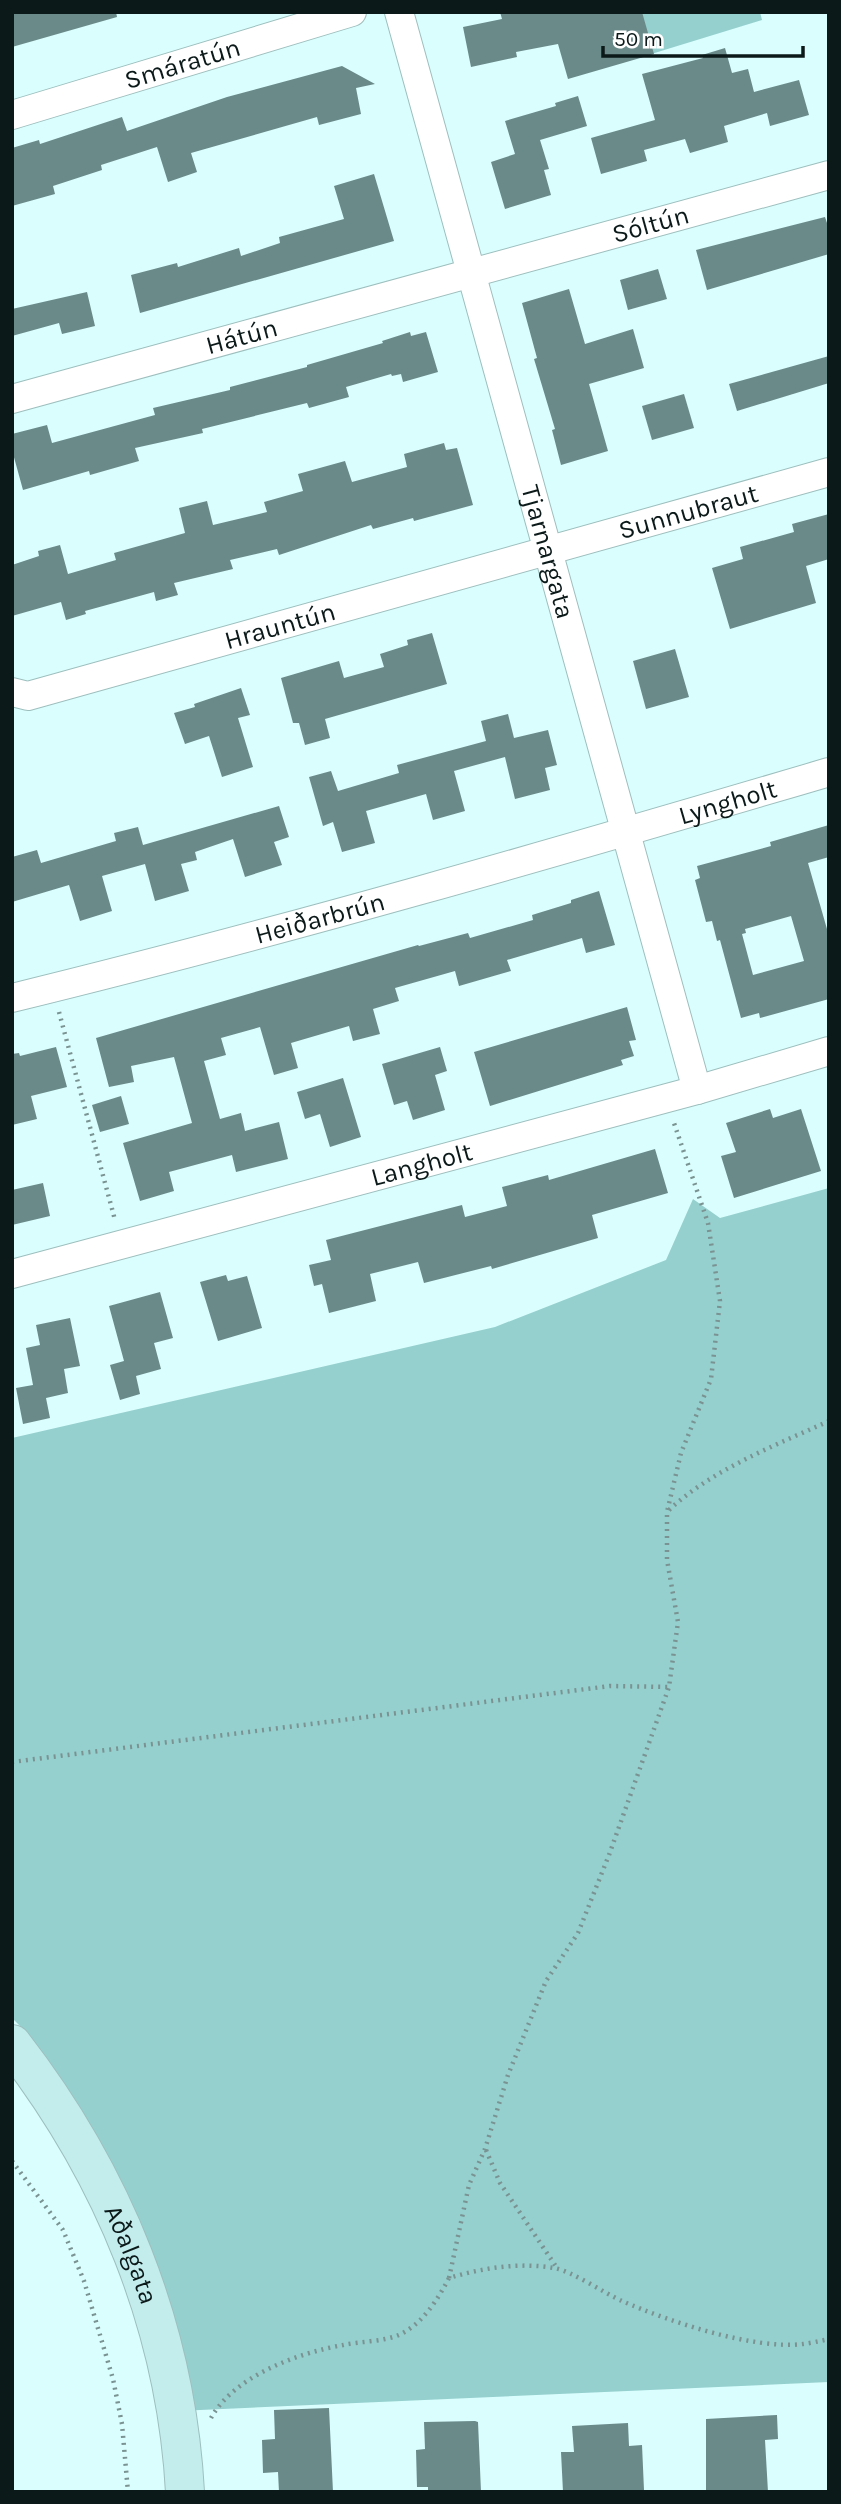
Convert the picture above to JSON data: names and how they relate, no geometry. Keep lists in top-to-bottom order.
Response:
{
  "streets": {
    "street": [
      "Smáratún",
      "Sóltún",
      "Hátún",
      "Sunnubraut",
      "Tjarnargata",
      "Hrauntún",
      "Lyngholt",
      "Heiðarbrún",
      "Langholt",
      "Aðalgata"
    ]
  },
  "crossings": [
    ["Sóltún", "Hátún"],
    ["Sóltún", "Tjarnargata"],
    ["Hátún", "Tjarnargata"],
    ["Sunnubraut", "Tjarnargata"],
    ["Sunnubraut", "Hrauntún"],
    ["Tjarnargata", "Hrauntún"],
    ["Tjarnargata", "Lyngholt"],
    ["Tjarnargata", "Heiðarbrún"],
    ["Tjarnargata", "Langholt"],
    ["Lyngholt", "Heiðarbrún"]
  ],
  "scale_bar": "50 m"
}
